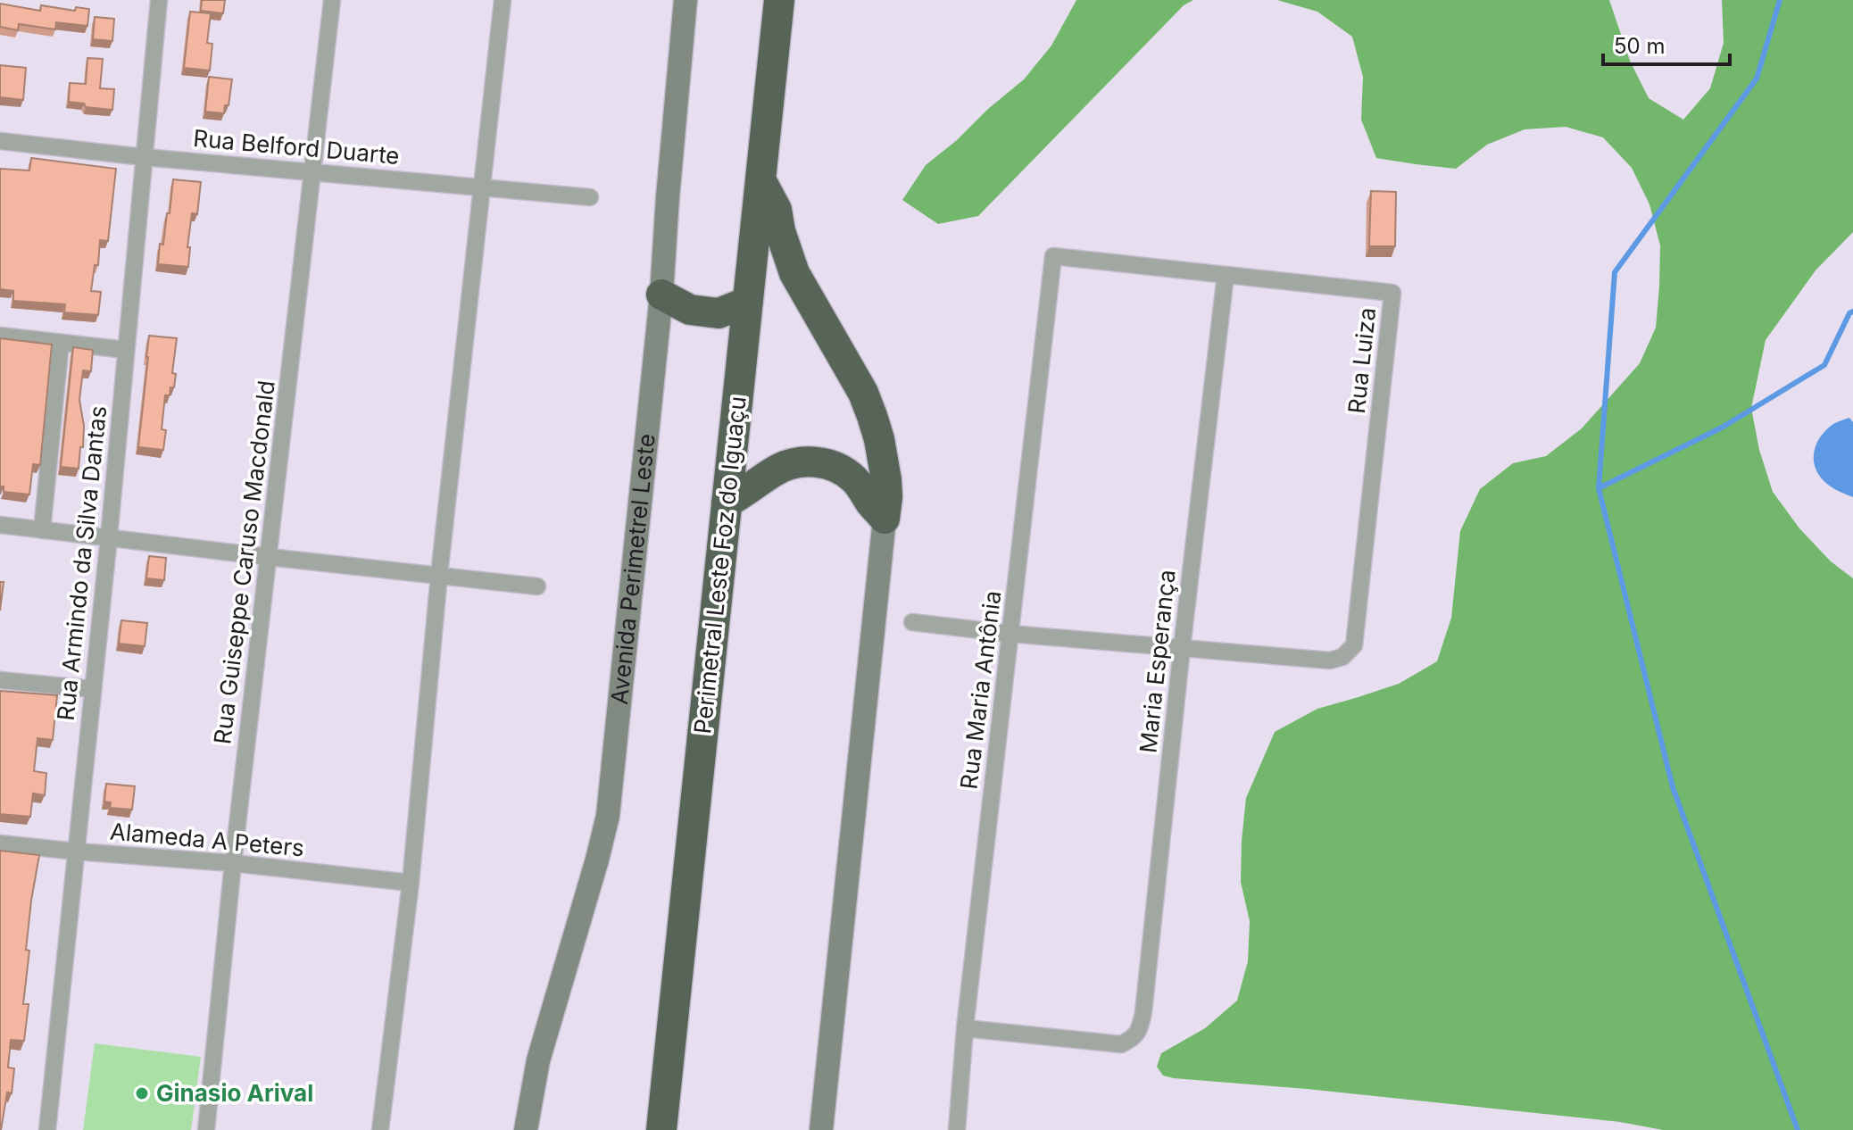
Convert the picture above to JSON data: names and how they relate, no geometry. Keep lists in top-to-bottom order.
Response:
{
  "streets": {
    "highway": ["Perimetral Leste Foz do Iguaçu"],
    "street": [
      "Rua Belford Duarte",
      "Rua Luiza",
      "Rua Guiseppe Caruso Macdonald",
      "Rua Armindo da Silva Dantas",
      "Avenida Perimetrel Leste",
      "Maria Esperança",
      "Rua Maria Antônia",
      "Alameda A Peters"
    ]
  },
  "crossings": [
    ["Rua Belford Duarte", "Rua Guiseppe Caruso Macdonald"],
    ["Rua Belford Duarte", "Rua Armindo da Silva Dantas"],
    ["Rua Luiza", "Maria Esperança"],
    ["Rua Luiza", "Rua Maria Antônia"],
    ["Rua Guiseppe Caruso Macdonald", "Alameda A Peters"],
    ["Rua Armindo da Silva Dantas", "Alameda A Peters"],
    ["Maria Esperança", "Rua Maria Antônia"]
  ],
  "places": ["Ginasio Arival"],
  "scale_bar": "50 m"
}
